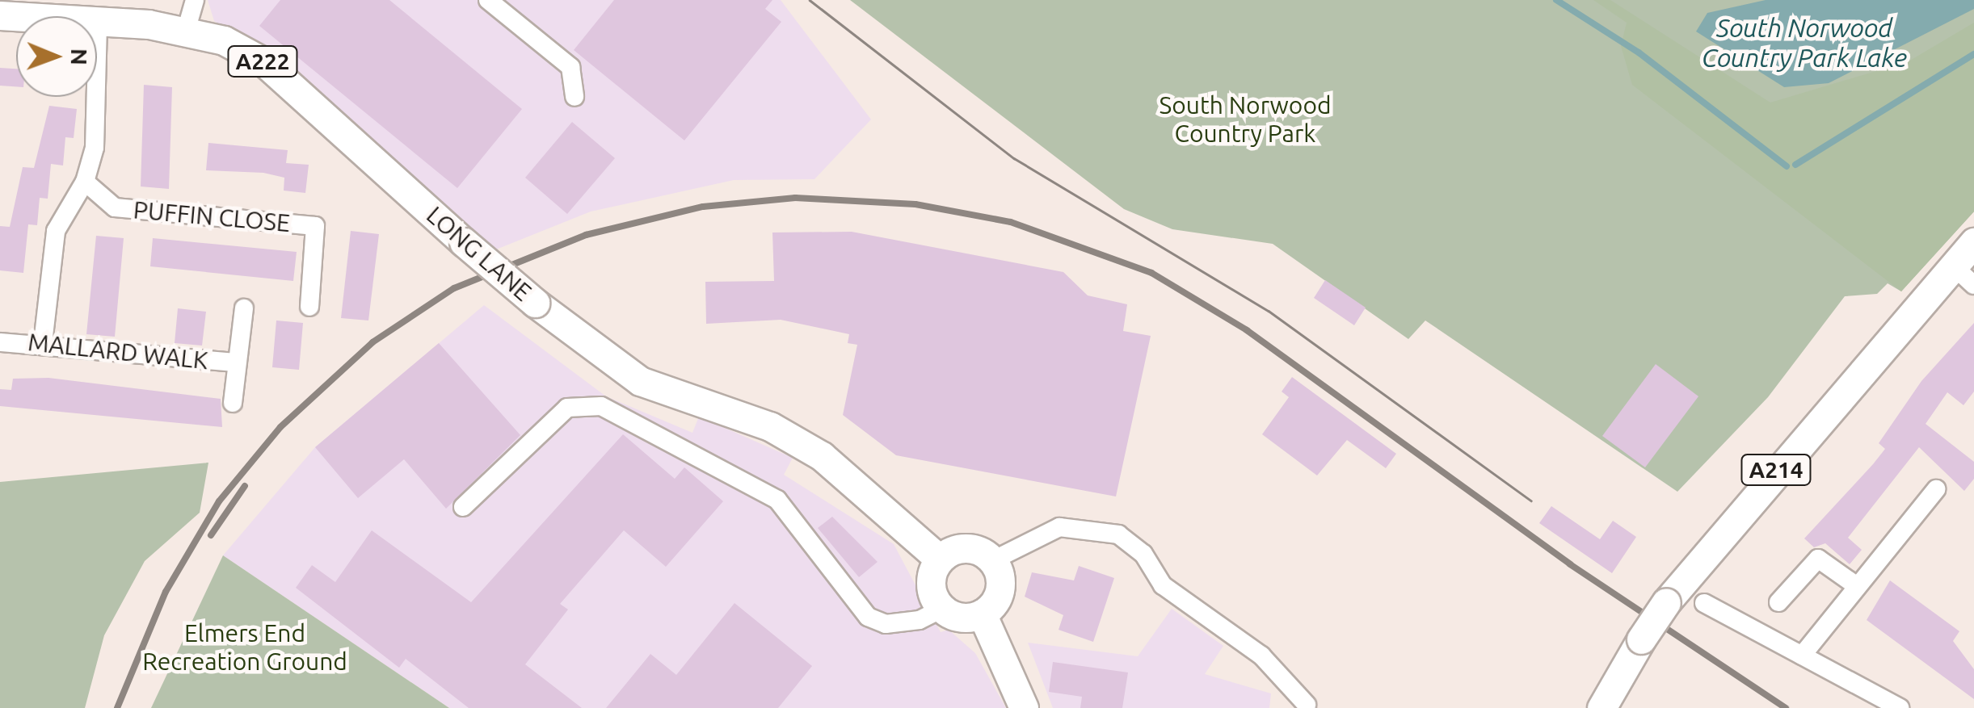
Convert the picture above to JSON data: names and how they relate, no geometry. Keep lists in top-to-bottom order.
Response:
{
  "streets": {
    "main road": ["A222", "LONG LANE", "A214"],
    "street": ["PUFFIN CLOSE", "MALLARD WALK"]
  },
  "water": ["South Norwood Country Park Lake"],
  "parks": ["South Norwood Country Park", "Elmers End Recreation Ground"],
  "north": "right"
}
